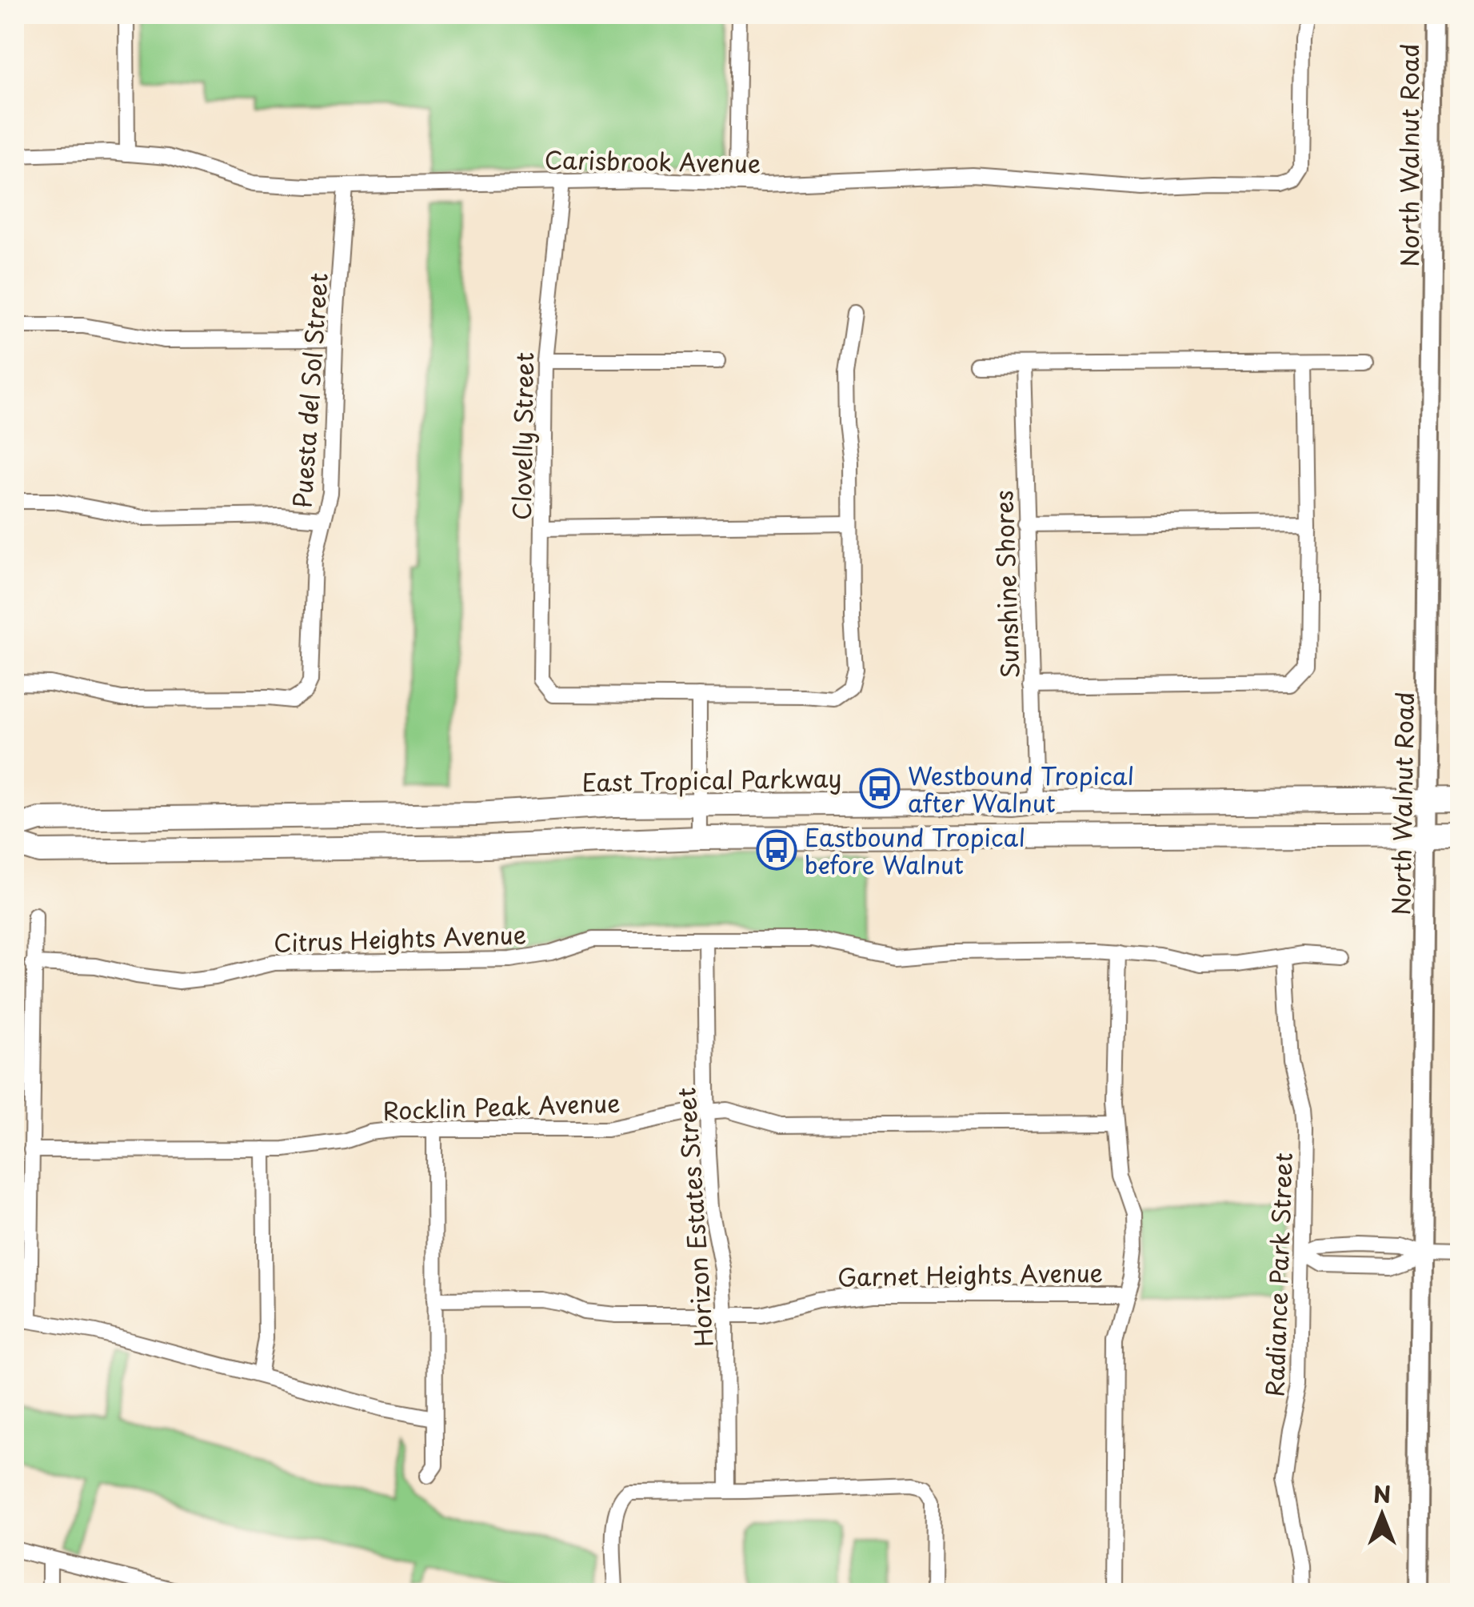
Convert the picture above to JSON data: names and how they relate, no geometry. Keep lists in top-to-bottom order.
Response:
{
  "streets": {
    "main road": ["East Tropical Parkway"],
    "street": [
      "North Walnut Road",
      "Carisbrook Avenue",
      "Puesta del Sol Street",
      "Clovelly Street",
      "Sunshine Shores",
      "Citrus Heights Avenue",
      "Rocklin Peak Avenue",
      "Horizon Estates Street",
      "Garnet Heights Avenue",
      "Radiance Park Street"
    ]
  },
  "crossings": [
    ["North Walnut Road", "East Tropical Parkway"],
    ["Carisbrook Avenue", "Puesta del Sol Street"],
    ["Carisbrook Avenue", "Clovelly Street"],
    ["Sunshine Shores", "East Tropical Parkway"],
    ["Citrus Heights Avenue", "Horizon Estates Street"],
    ["Citrus Heights Avenue", "Radiance Park Street"],
    ["Rocklin Peak Avenue", "Horizon Estates Street"],
    ["Horizon Estates Street", "Garnet Heights Avenue"]
  ],
  "places": {
    "bus stop": ["Westbound Tropical after Walnut", "Eastbound Tropical before Walnut"]
  },
  "north": "top"
}
